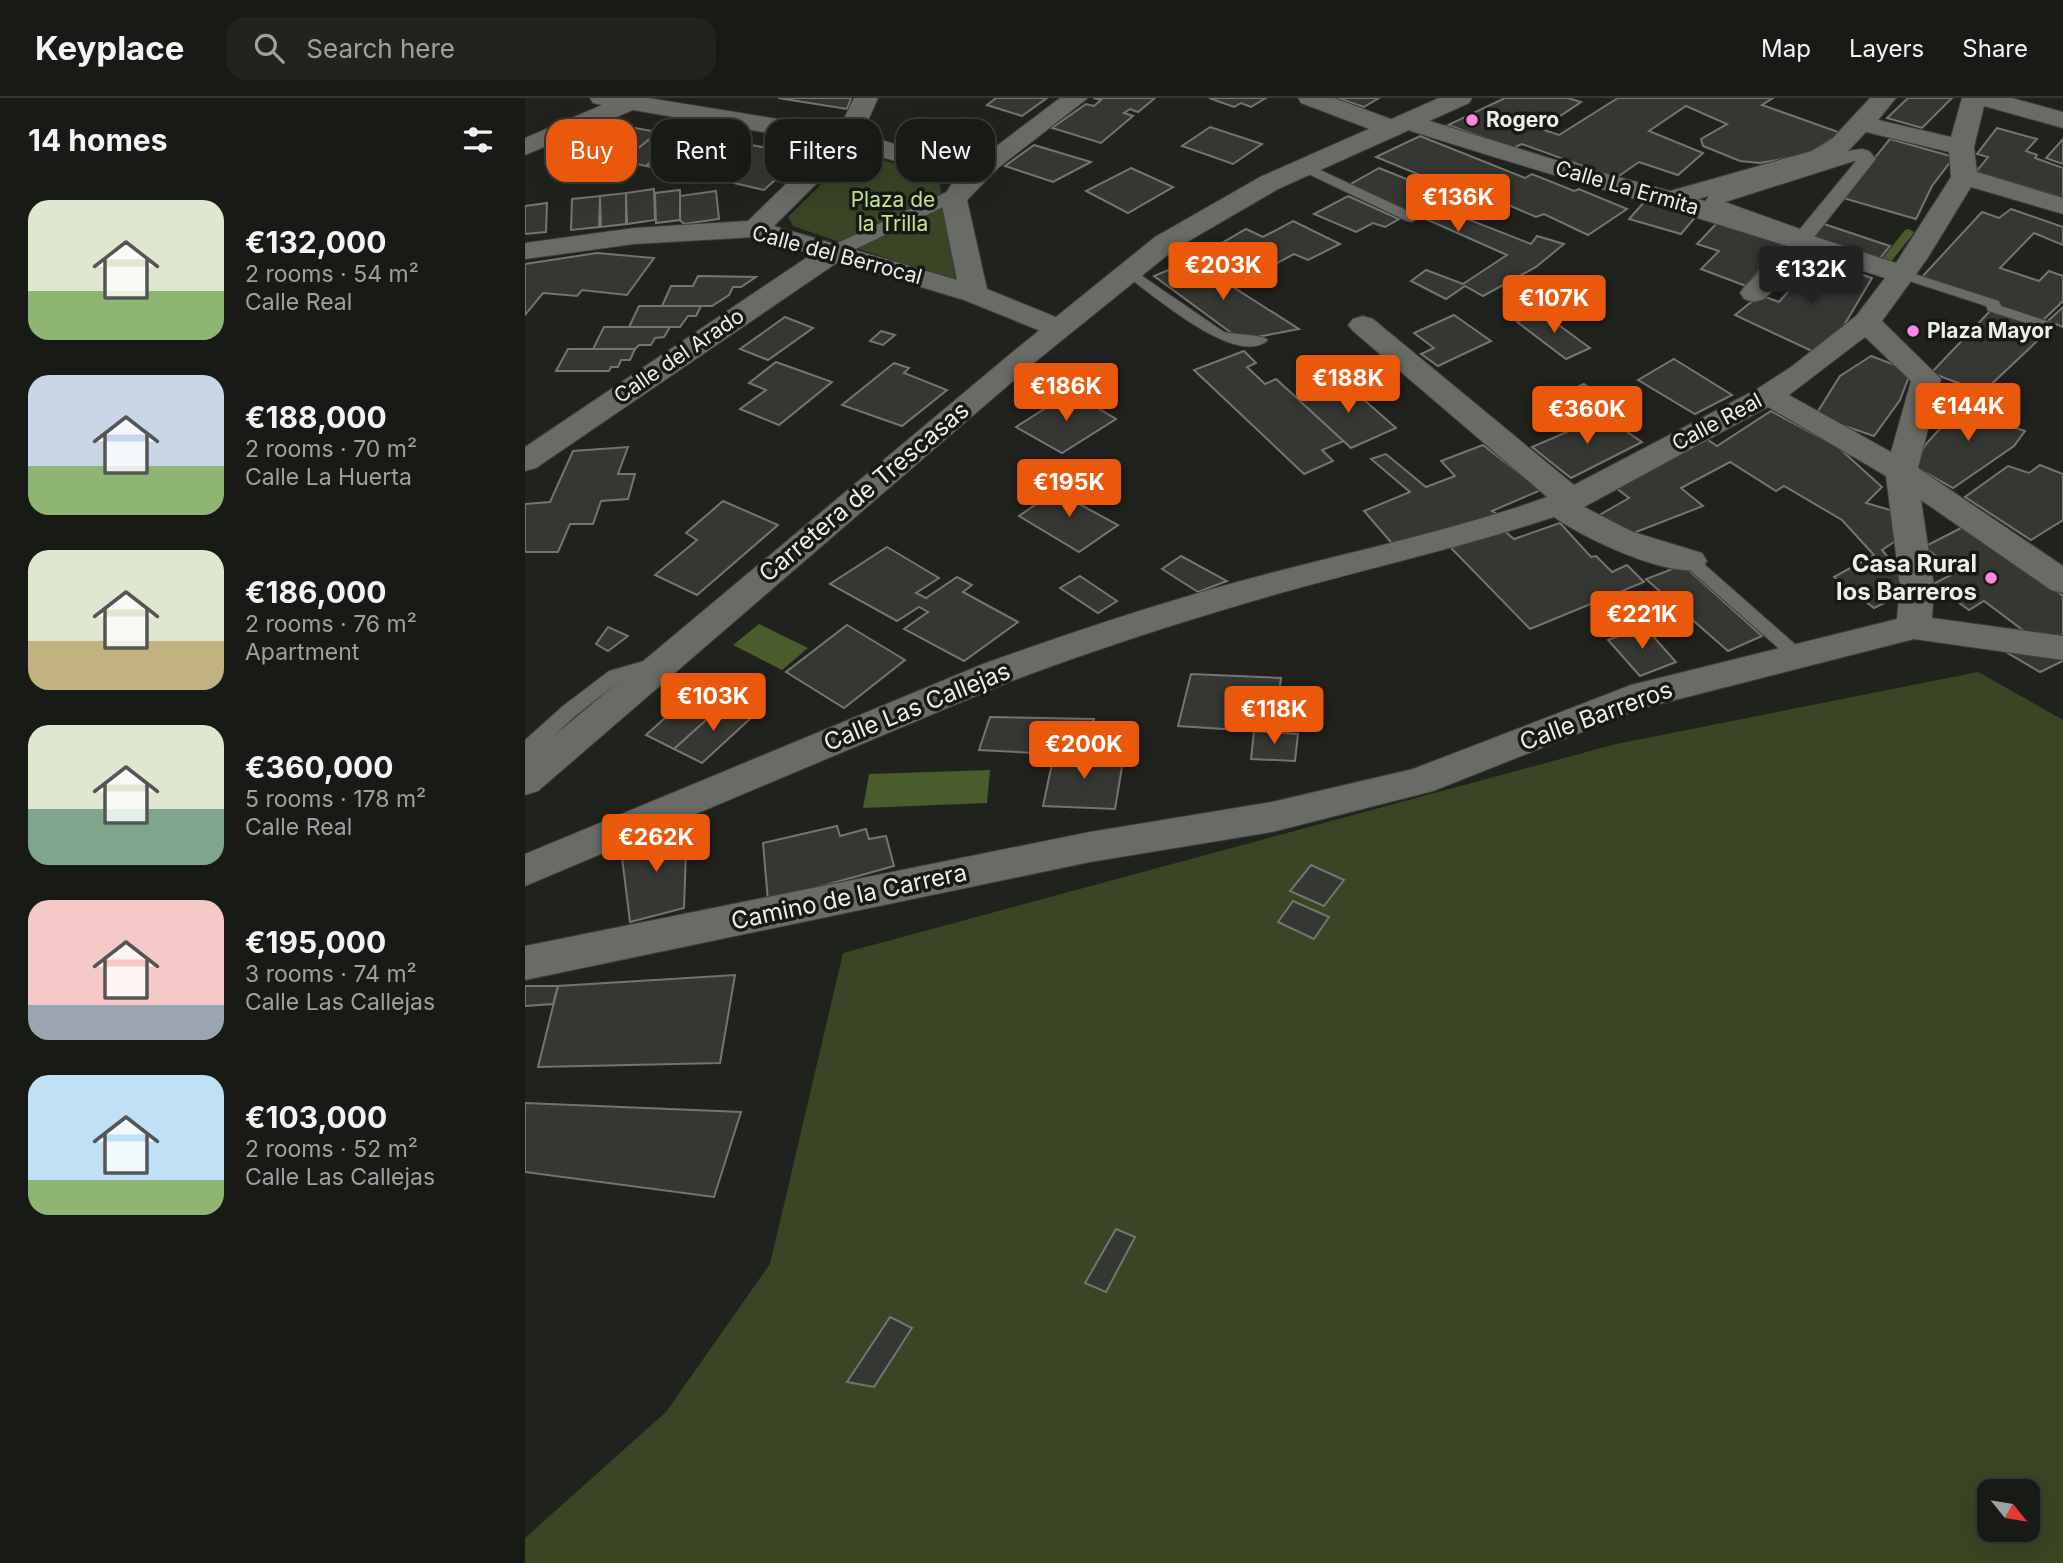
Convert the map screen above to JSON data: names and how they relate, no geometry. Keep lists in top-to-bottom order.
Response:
{
  "streets": {
    "street": [
      "Calle La Ermita",
      "Calle del Berrocal",
      "Calle del Arado",
      "Calle Real",
      "Carretera de Trescasas",
      "Calle Las Callejas",
      "Calle Barreros",
      "Camino de la Carrera"
    ]
  },
  "crossings": [
    ["Calle La Ermita", "Calle Real"],
    ["Calle La Ermita", "Carretera de Trescasas"],
    ["Calle del Berrocal", "Calle del Arado"],
    ["Calle del Berrocal", "Carretera de Trescasas"],
    ["Calle Real", "Calle Las Callejas"],
    ["Calle Barreros", "Camino de la Carrera"]
  ],
  "parks": ["Plaza de la Trilla"],
  "places": ["Rogero", "Plaza Mayor", "Casa Rural los Barreros"],
  "north": "bottom right",
  "page": {
    "header": "Keyplace",
    "search": "Search here",
    "nav": ["Map", "Layers", "Share"],
    "heading": "14 homes",
    "chip": [
      "Buy",
      "Rent",
      "Filters",
      "New"
    ],
    "price": [
      "€136K",
      "€203K",
      "€132K",
      "€107K",
      "€188K",
      "€186K",
      "€144K",
      "€360K",
      "€195K",
      "€221K",
      "€103K",
      "€118K",
      "€200K",
      "€262K"
    ],
    "list": [
      {
        "name": "€132,000",
        "note": "2 rooms · 54 m² · Calle Real"
      },
      {
        "name": "€188,000",
        "note": "2 rooms · 70 m² · Calle La Huerta"
      },
      {
        "name": "€186,000",
        "note": "2 rooms · 76 m² · Apartment"
      },
      {
        "name": "€360,000",
        "note": "5 rooms · 178 m² · Calle Real"
      },
      {
        "name": "€195,000",
        "note": "3 rooms · 74 m² · Calle Las Callejas"
      },
      {
        "name": "€103,000",
        "note": "2 rooms · 52 m² · Calle Las Callejas"
      }
    ]
  }
}
